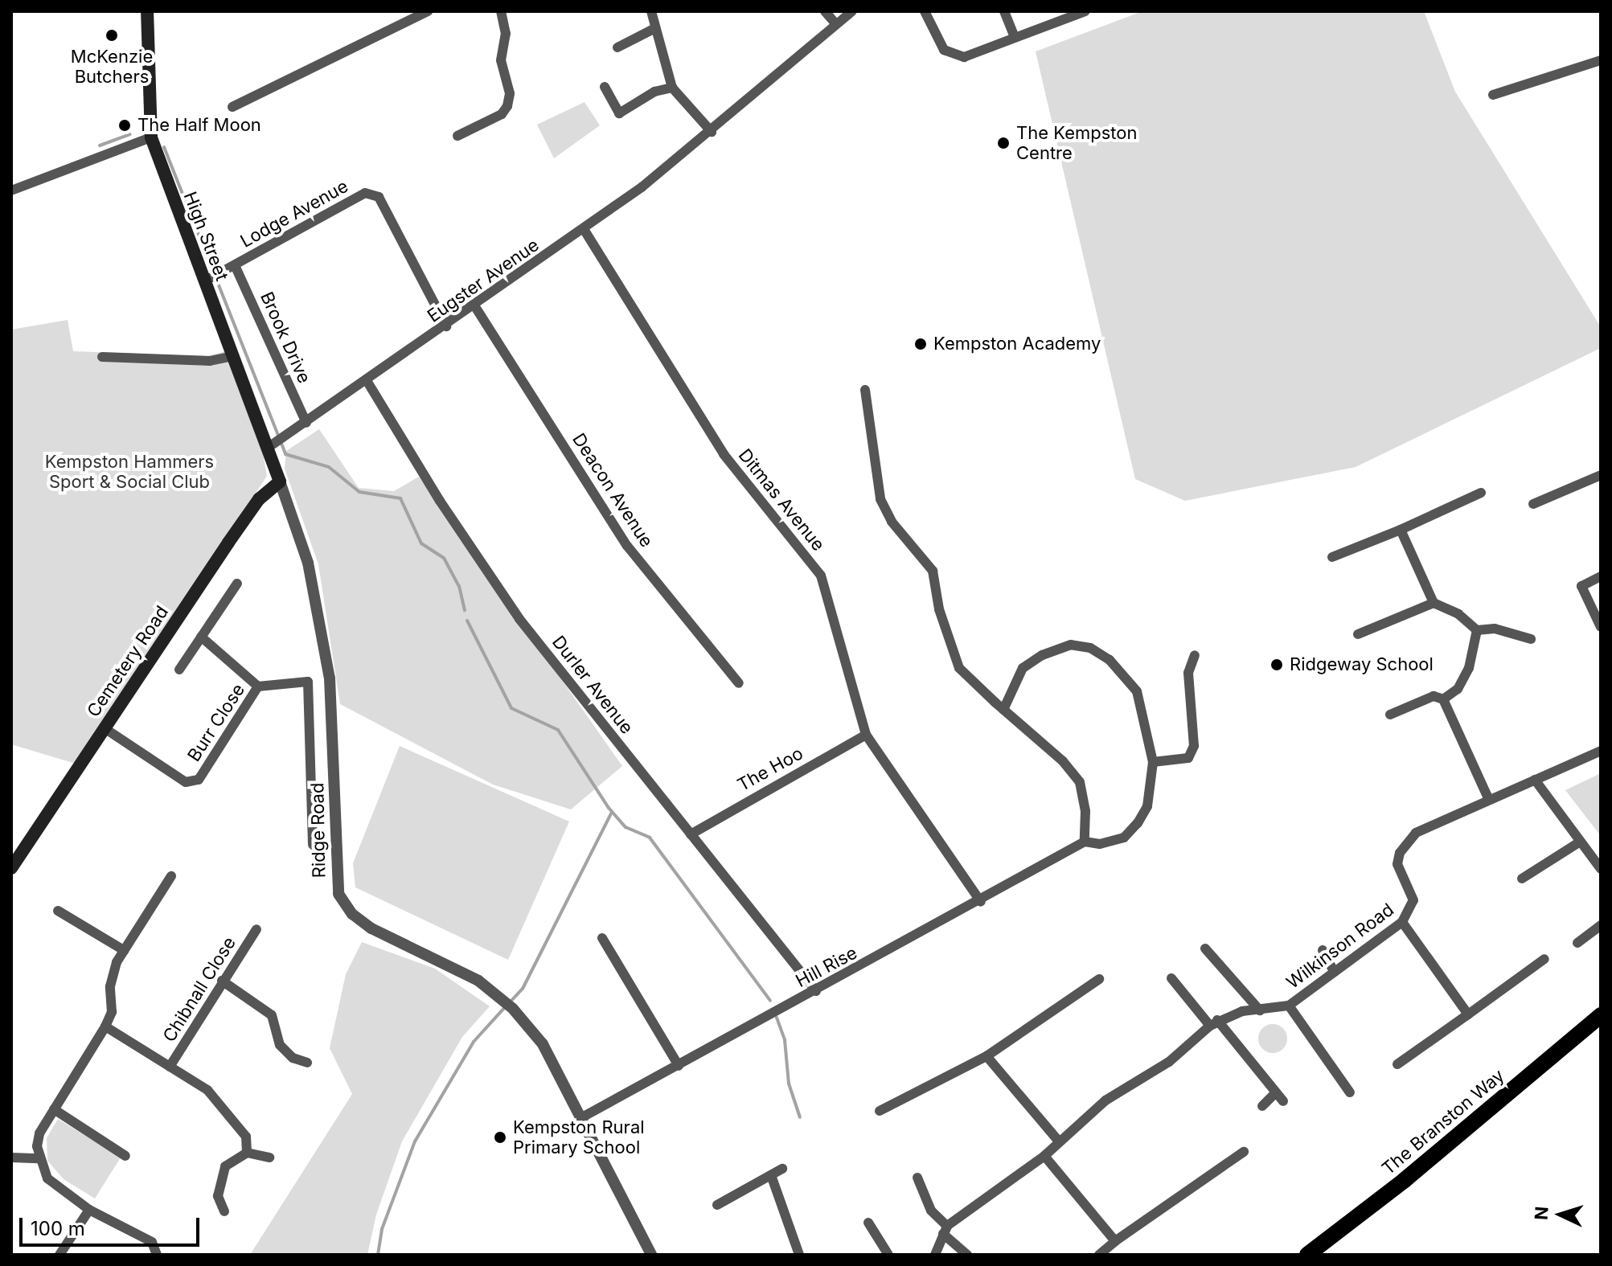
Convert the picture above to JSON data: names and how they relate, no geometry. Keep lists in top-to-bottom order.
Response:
{
  "streets": {
    "highway": ["The Branston Way"],
    "main road": ["High Street", "Cemetery Road", "Ridge Road"],
    "street": [
      "Lodge Avenue",
      "Eugster Avenue",
      "Brook Drive",
      "Deacon Avenue",
      "Ditmas Avenue",
      "Durler Avenue",
      "Burr Close",
      "The Hoo",
      "Wilkinson Road",
      "Hill Rise",
      "Chibnall Close"
    ]
  },
  "crossings": [
    ["Lodge Avenue", "High Street"],
    ["Lodge Avenue", "Eugster Avenue"],
    ["Lodge Avenue", "Brook Drive"],
    ["High Street", "Eugster Avenue"],
    ["High Street", "Ridge Road"],
    ["Eugster Avenue", "Brook Drive"],
    ["Eugster Avenue", "Deacon Avenue"],
    ["Eugster Avenue", "Ditmas Avenue"],
    ["Eugster Avenue", "Durler Avenue"],
    ["Ditmas Avenue", "The Hoo"],
    ["Ditmas Avenue", "Hill Rise"],
    ["Cemetery Road", "Burr Close"],
    ["Cemetery Road", "Ridge Road"],
    ["Durler Avenue", "The Hoo"],
    ["Durler Avenue", "Hill Rise"],
    ["Ridge Road", "Hill Rise"]
  ],
  "parks": ["Kempston Hammers Sport & Social Club"],
  "places": [
    "McKenzie Butchers",
    "The Half Moon",
    "The Kempston Centre",
    "Kempston Academy",
    "Ridgeway School",
    "Kempston Rural Primary School"
  ],
  "scale_bar": "100 m",
  "north": "left"
}
